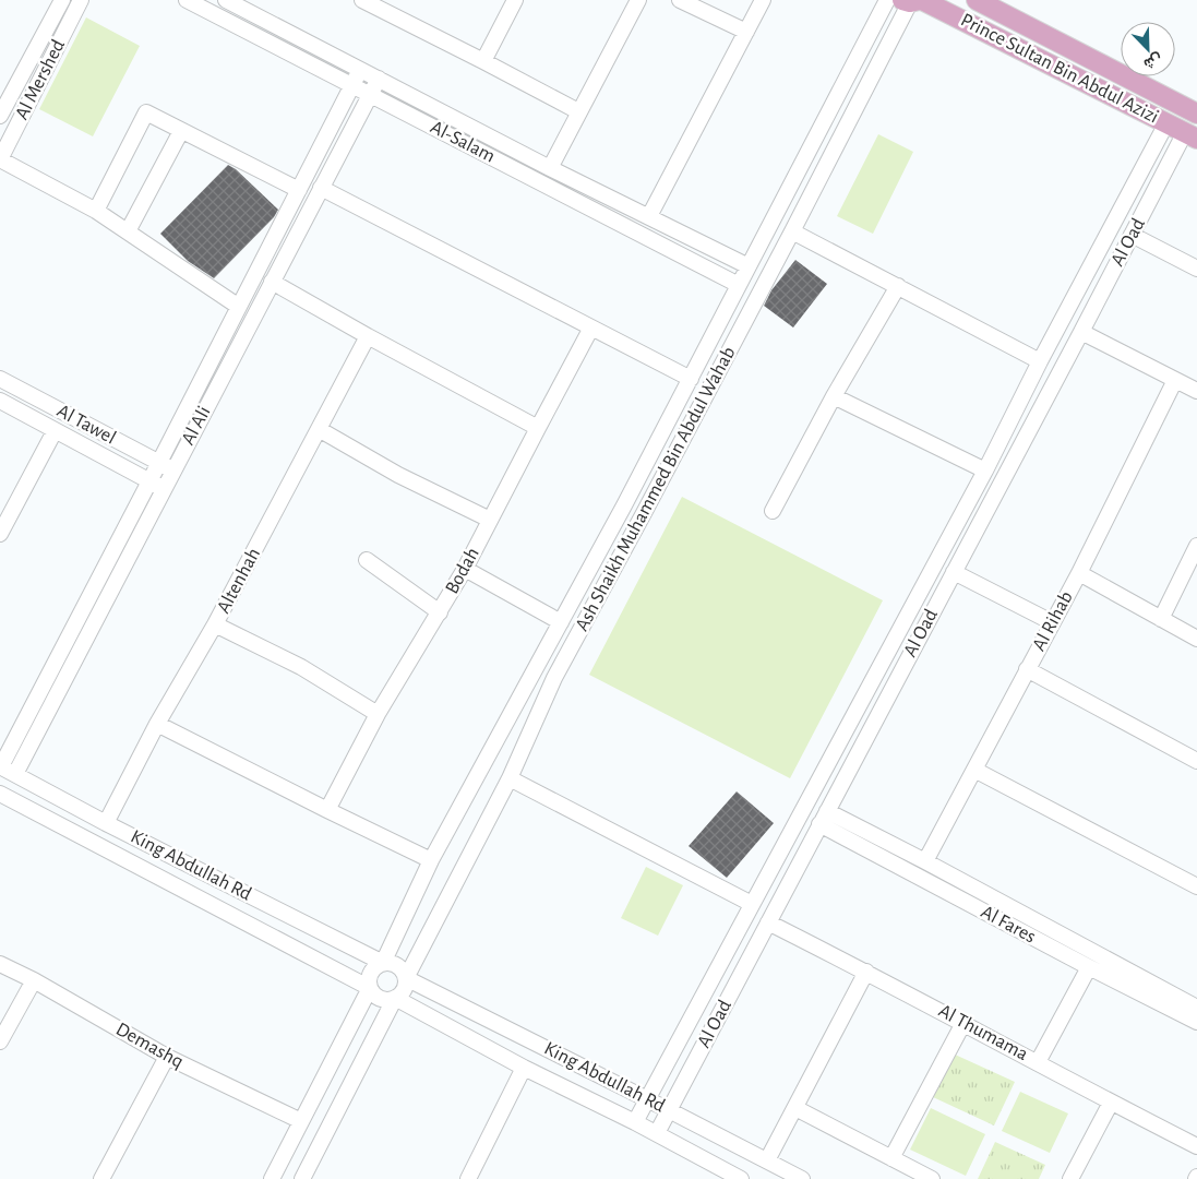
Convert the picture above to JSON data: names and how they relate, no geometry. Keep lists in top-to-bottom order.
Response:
{
  "streets": {
    "main road": ["Prince Sultan Bin Abdul Azizi"],
    "street": [
      "Al Mershed",
      "Al-Salam",
      "Al Oad",
      "Al Tawel",
      "Al Ali",
      "Ash Shaikh Muhammed Bin Abdul Wahab",
      "Bodah",
      "Altenhah",
      "Al Rihab",
      "King Abdullah Rd",
      "Al Fares",
      "Al Thumama",
      "Demashq"
    ]
  },
  "crossings": [
    ["Prince Sultan Bin Abdul Azizi", "Al Oad"],
    ["Prince Sultan Bin Abdul Azizi", "Ash Shaikh Muhammed Bin Abdul Wahab"],
    ["Al-Salam", "Al Ali"],
    ["Al-Salam", "Ash Shaikh Muhammed Bin Abdul Wahab"],
    ["Al Oad", "King Abdullah Rd"],
    ["Al Oad", "Al Fares"],
    ["Al Oad", "Al Thumama"],
    ["Al Tawel", "Al Ali"],
    ["Al Ali", "King Abdullah Rd"],
    ["Ash Shaikh Muhammed Bin Abdul Wahab", "King Abdullah Rd"],
    ["Altenhah", "King Abdullah Rd"],
    ["Al Rihab", "Al Fares"]
  ],
  "north": "bottom right"
}
